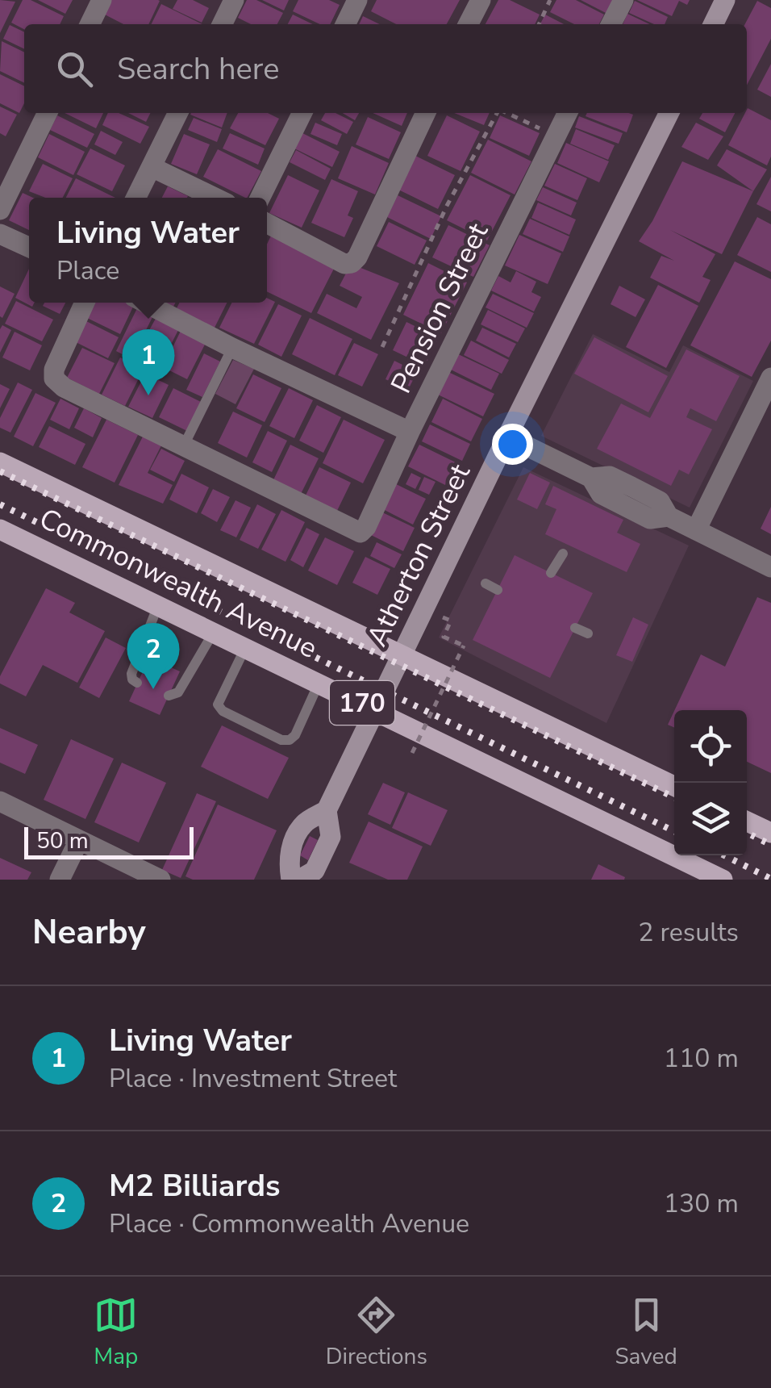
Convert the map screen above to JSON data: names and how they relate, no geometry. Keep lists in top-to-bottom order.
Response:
{
  "streets": {
    "main road": ["Commonwealth Avenue", "170"],
    "street": ["Pension Street", "Atherton Street"]
  },
  "crossings": [
    ["Atherton Street", "Commonwealth Avenue"]
  ],
  "scale_bar": "50 m",
  "page": {
    "search": "Search here",
    "popup": ["Living Water", "Place"],
    "pins": ["1", "2"],
    "scale": "50 m",
    "heading": ["Nearby", "2 results"],
    "list": [
      {
        "mark": "1",
        "name": "Living Water",
        "note": "Place · Investment Street",
        "value": "110 m"
      },
      {
        "mark": "2",
        "name": "M2 Billiards",
        "note": "Place · Commonwealth Avenue",
        "value": "130 m"
      }
    ],
    "nav": ["Map", "Directions", "Saved"]
  }
}
